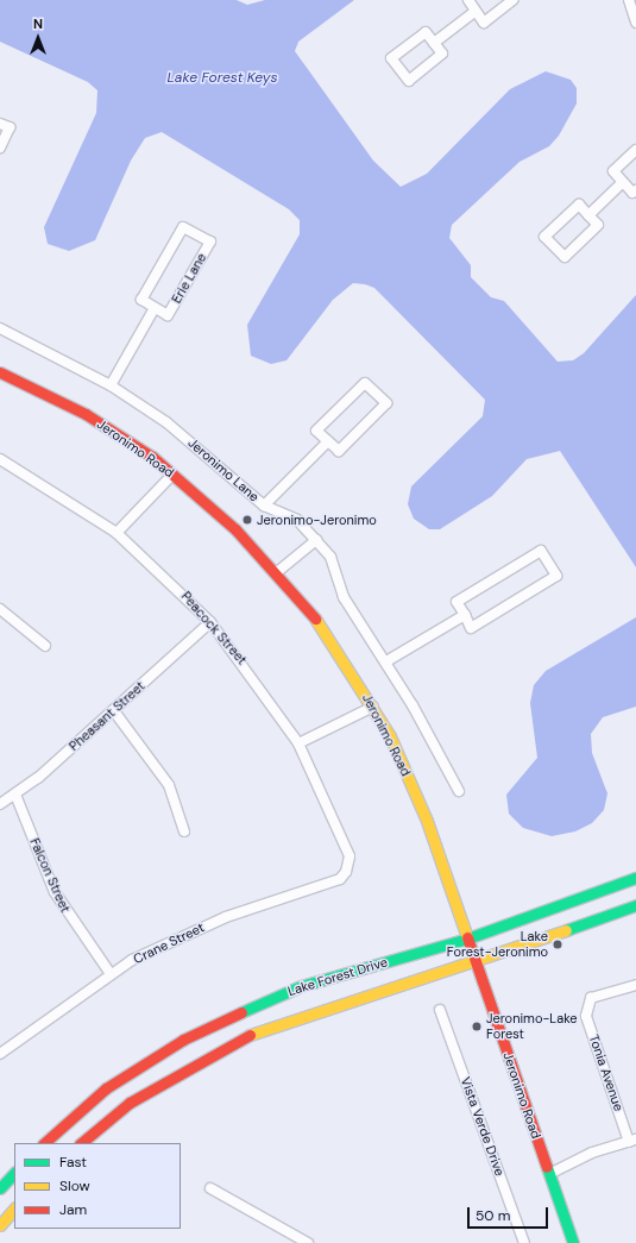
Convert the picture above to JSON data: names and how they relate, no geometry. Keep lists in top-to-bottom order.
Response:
{
  "streets": {
    "main road": ["Jeronimo Road", "Lake Forest Drive"],
    "street": [
      "Erie Lane",
      "Jeronimo Lane",
      "Peacock Street",
      "Pheasant Street",
      "Falcon Street",
      "Crane Street",
      "Tonia Avenue",
      "Vista Verde Drive"
    ]
  },
  "crossings": [
    ["Erie Lane", "Jeronimo Lane"],
    ["Jeronimo Road", "Lake Forest Drive"],
    ["Peacock Street", "Pheasant Street"],
    ["Peacock Street", "Crane Street"],
    ["Pheasant Street", "Falcon Street"],
    ["Falcon Street", "Crane Street"]
  ],
  "water": ["Lake Forest Keys"],
  "places": ["Jeronimo-Jeronimo", "Lake Forest-Jeronimo", "Jeronimo-Lake Forest"],
  "legend": ["Fast", "Slow", "Jam"],
  "scale_bar": "50 m",
  "north": "top"
}
